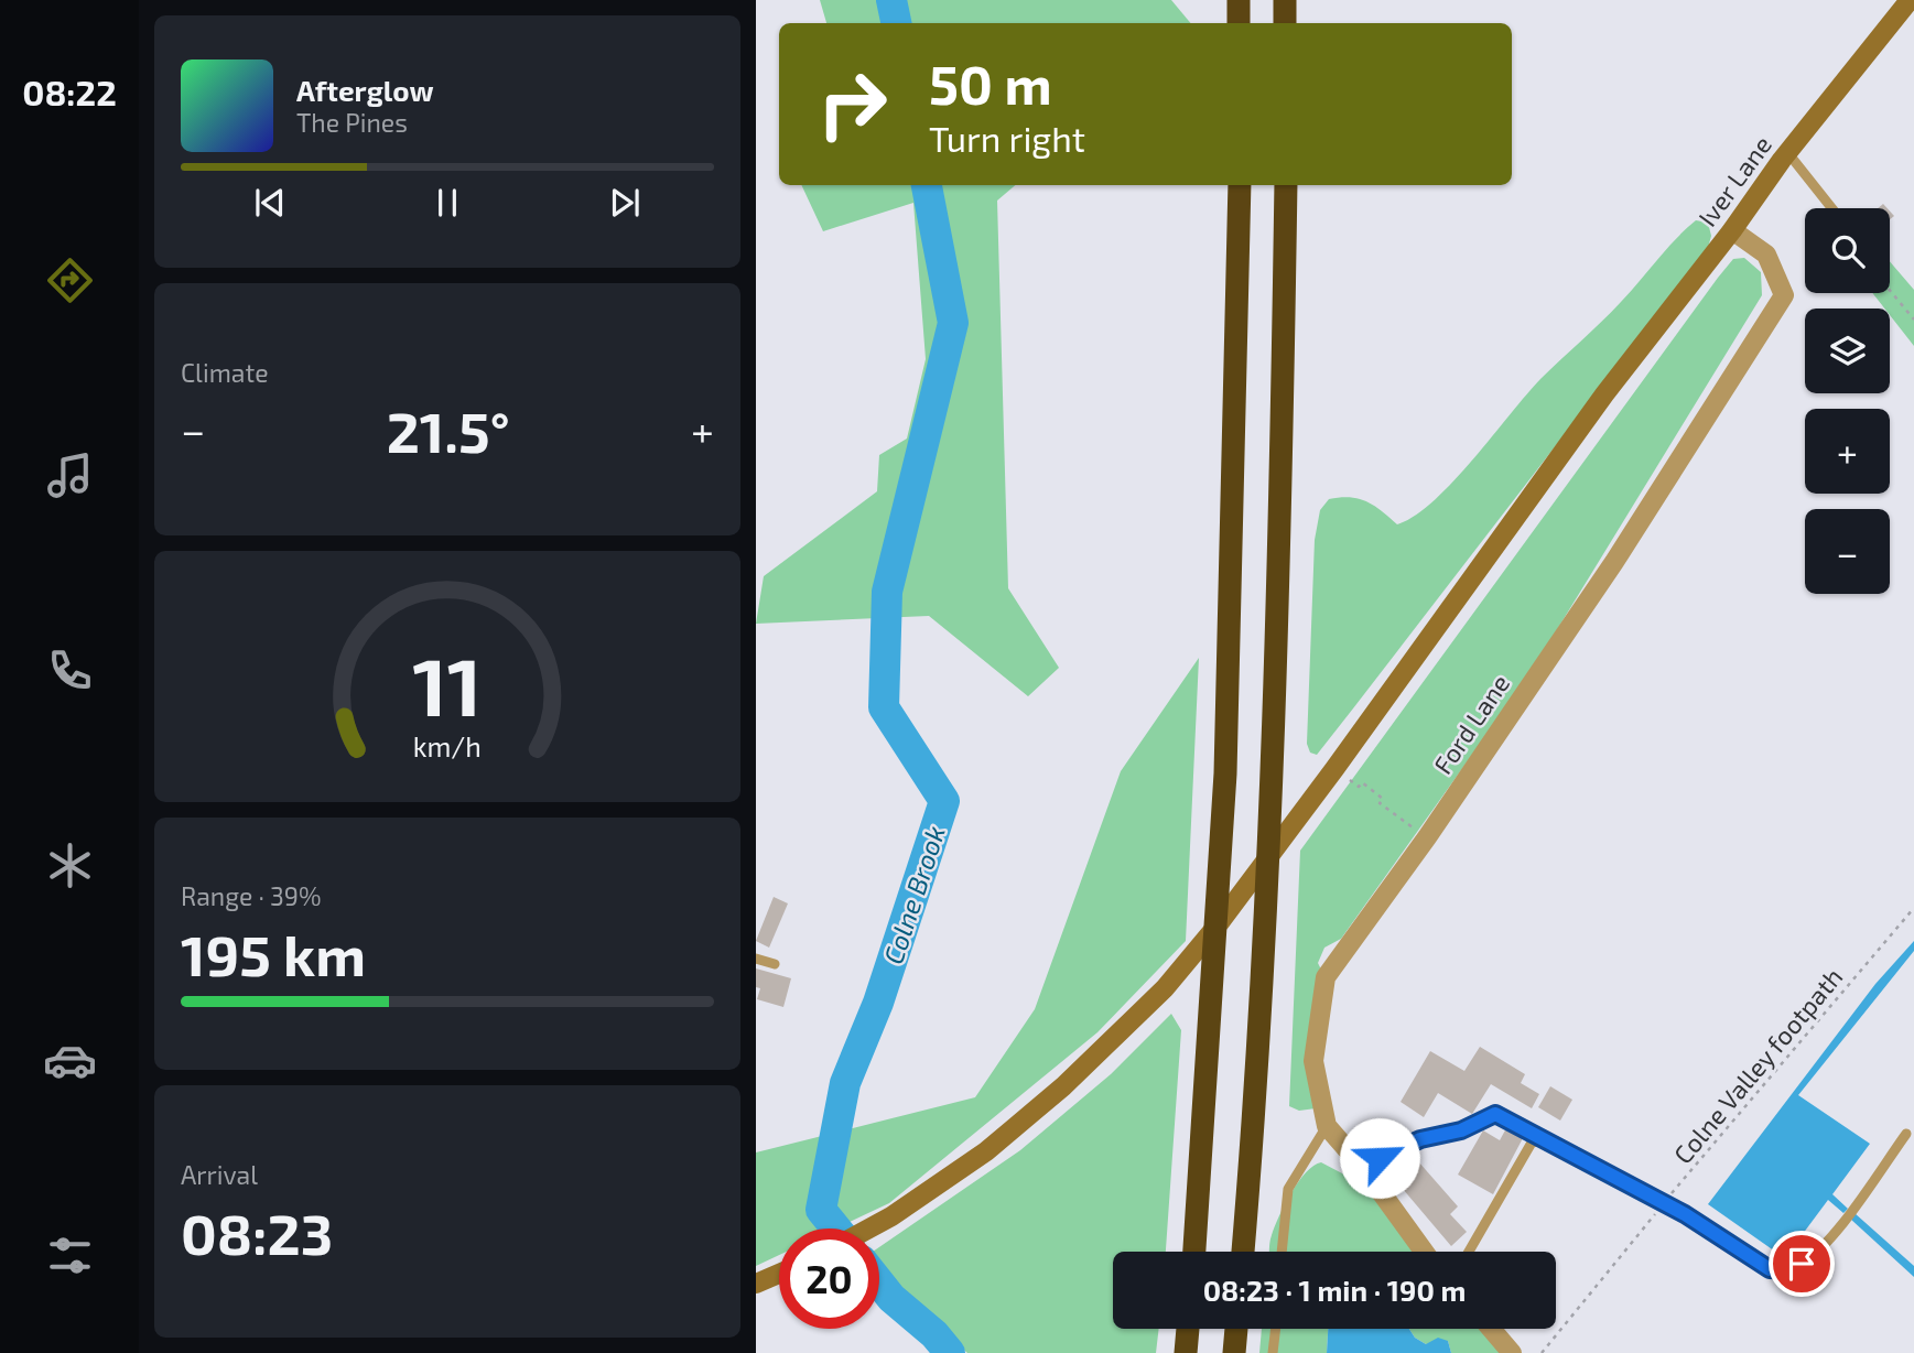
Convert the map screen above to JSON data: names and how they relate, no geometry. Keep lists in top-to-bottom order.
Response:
{
  "streets": {
    "main road": ["Iver Lane"],
    "street": ["Ford Lane"],
    "path": ["Colne Valley footpath"]
  },
  "crossings": [
    ["Iver Lane", "Ford Lane"]
  ],
  "water": ["Colne Brook"],
  "page": {
    "tabs": "08:22",
    "turn": ["50 m", "Turn right"],
    "song": ["Afterglow", "The Pines"],
    "map_buttons": ["+", "−"],
    "tile": [
      "Climate",
      ["Range · 39%", "195 km"],
      ["Arrival", "08:23"]
    ],
    "heat": ["−", "21.5°", "+"],
    "limit": "20",
    "trip": "08:23 · 1 min · 190 m",
    "gauge": ["11", "km/h"]
  }
}
